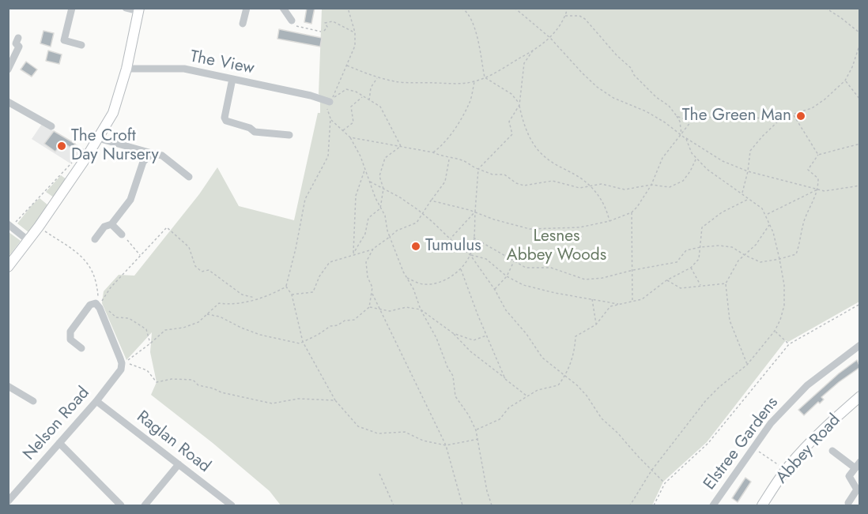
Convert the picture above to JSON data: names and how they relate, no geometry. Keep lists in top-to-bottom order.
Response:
{
  "streets": {
    "main road": ["Abbey Road"],
    "street": [
      "The View",
      "Nelson Road",
      "Raglan Road",
      "Elstree Gardens"
    ]
  },
  "crossings": [
    ["Nelson Road", "Raglan Road"]
  ],
  "parks": ["Lesnes Abbey Woods"],
  "places": ["The Green Man", "The Croft Day Nursery", "Tumulus"]
}
